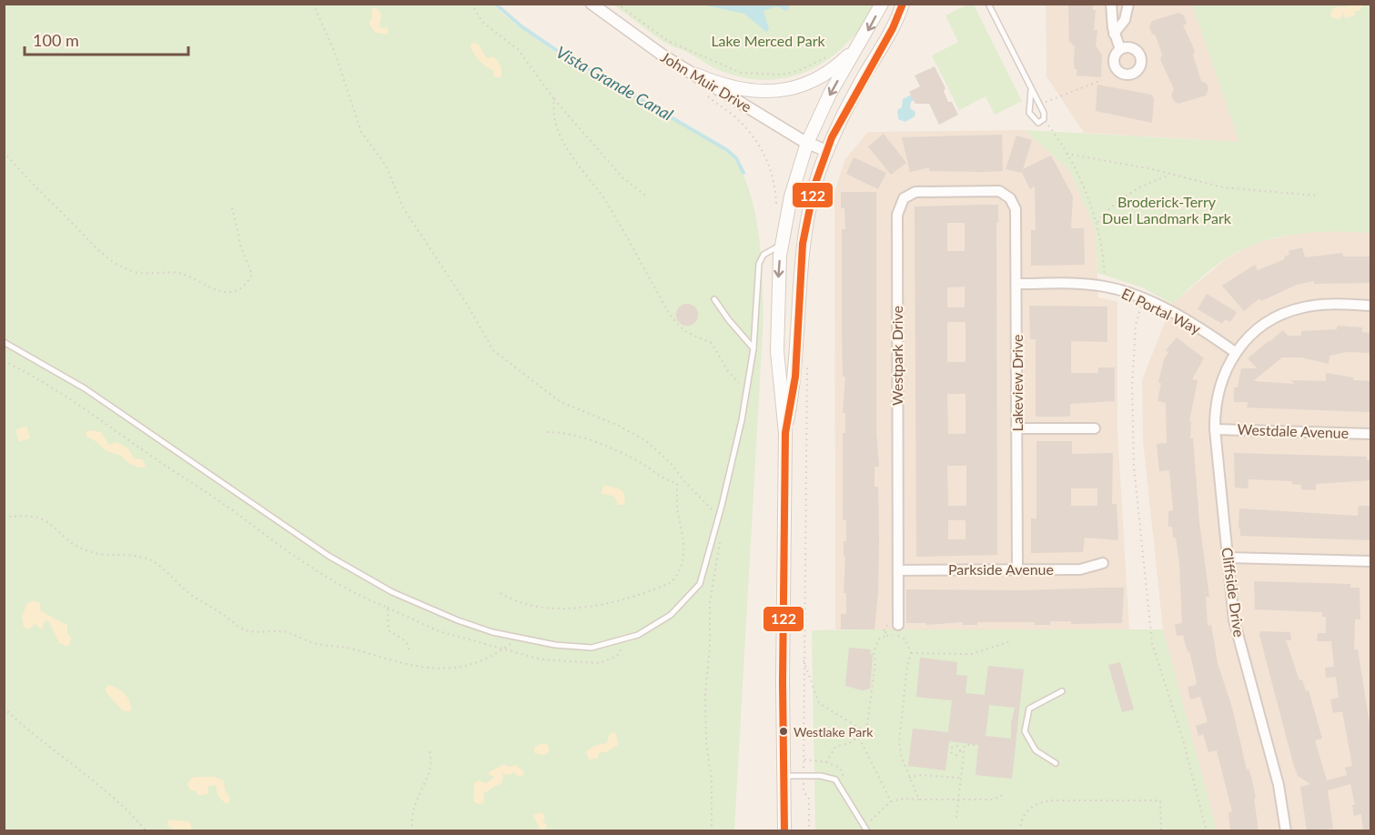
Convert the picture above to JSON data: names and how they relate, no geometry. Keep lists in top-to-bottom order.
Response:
{
  "streets": {
    "street": [
      "John Muir Drive",
      "El Portal Way",
      "Westpark Drive",
      "Lakeview Drive",
      "Westdale Avenue",
      "Parkside Avenue",
      "Cliffside Drive"
    ]
  },
  "crossings": [
    ["El Portal Way", "Lakeview Drive"],
    ["El Portal Way", "Cliffside Drive"],
    ["Westpark Drive", "Lakeview Drive"],
    ["Westpark Drive", "Parkside Avenue"],
    ["Lakeview Drive", "Parkside Avenue"],
    ["Westdale Avenue", "Cliffside Drive"]
  ],
  "water": ["Vista Grande Canal"],
  "parks": ["Lake Merced Park", "Broderick-Terry Duel Landmark Park"],
  "places": ["Westlake Park"],
  "lines": ["transit line 122"],
  "scale_bar": "100 m"
}
